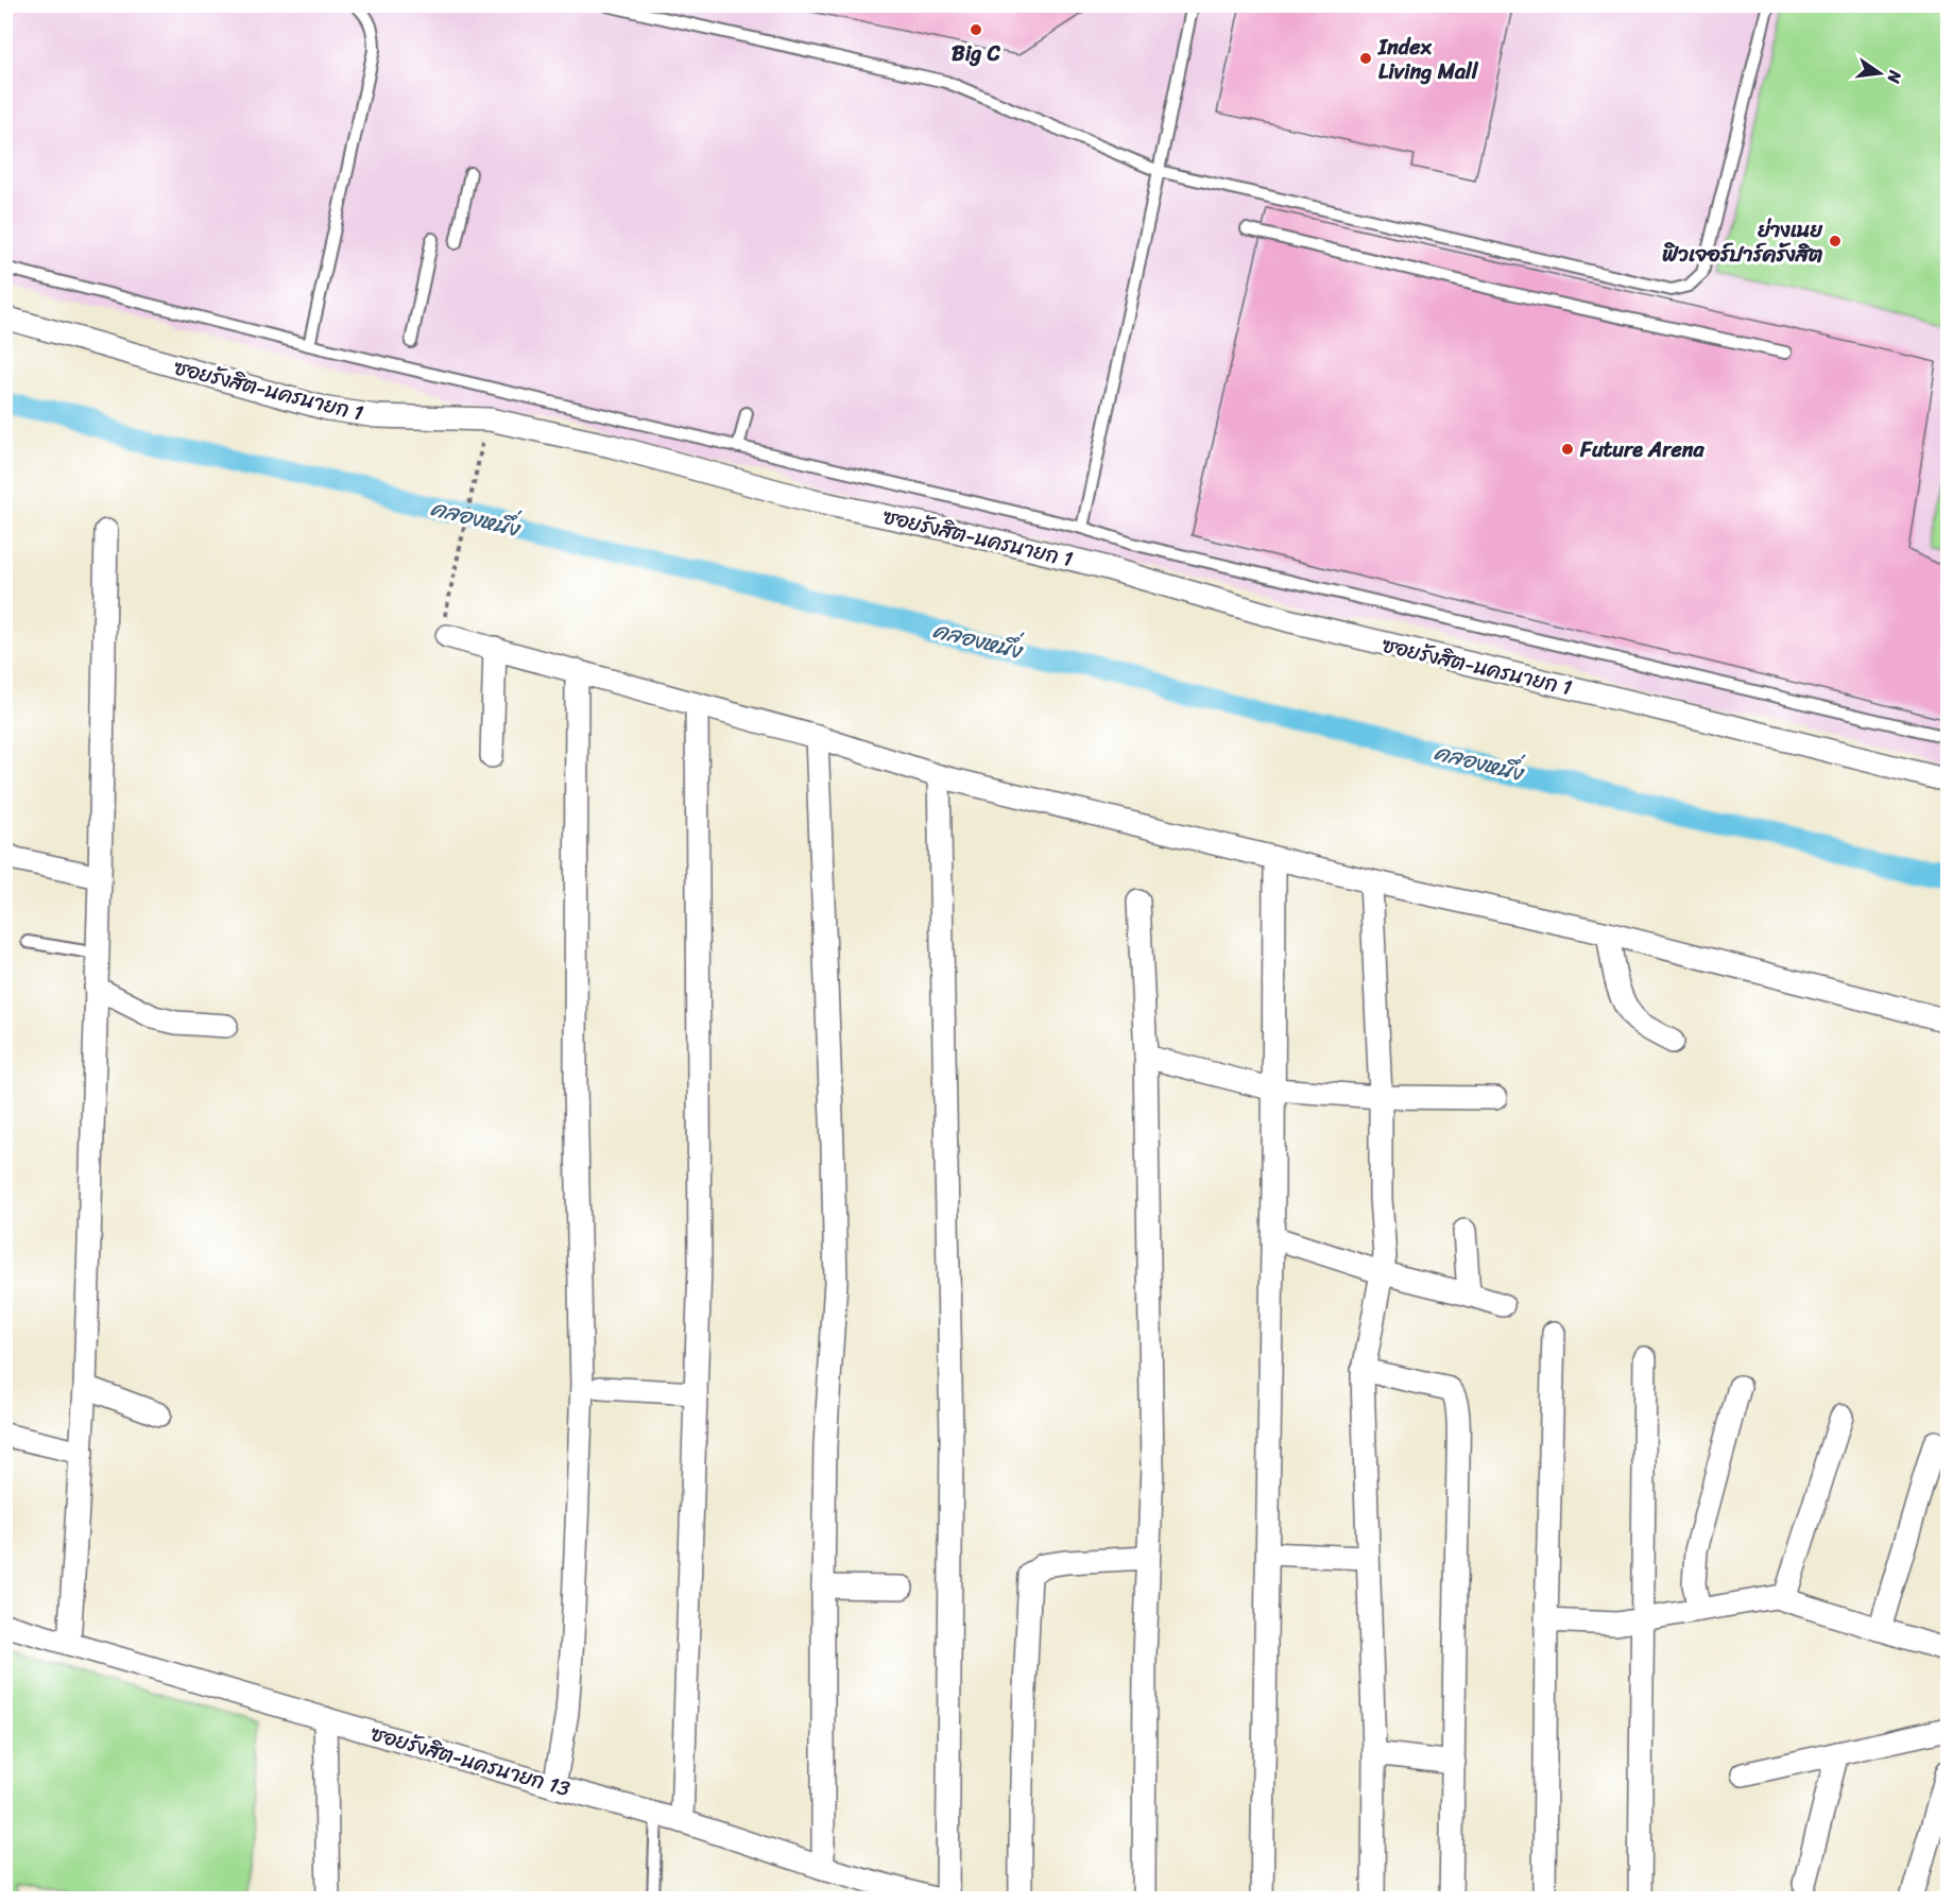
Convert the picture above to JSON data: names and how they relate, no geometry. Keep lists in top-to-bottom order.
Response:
{
  "streets": {
    "street": ["ซอยรังสิต-นครนายก 1", "ซอยรังสิต-นครนายก 13"]
  },
  "water": ["คลองหนึ่ง"],
  "places": [
    "Big C",
    "Index Living Mall",
    "ย่างเนย ฟิวเจอร์ปาร์ครังสิต",
    "Future Arena"
  ],
  "north": "right"
}
